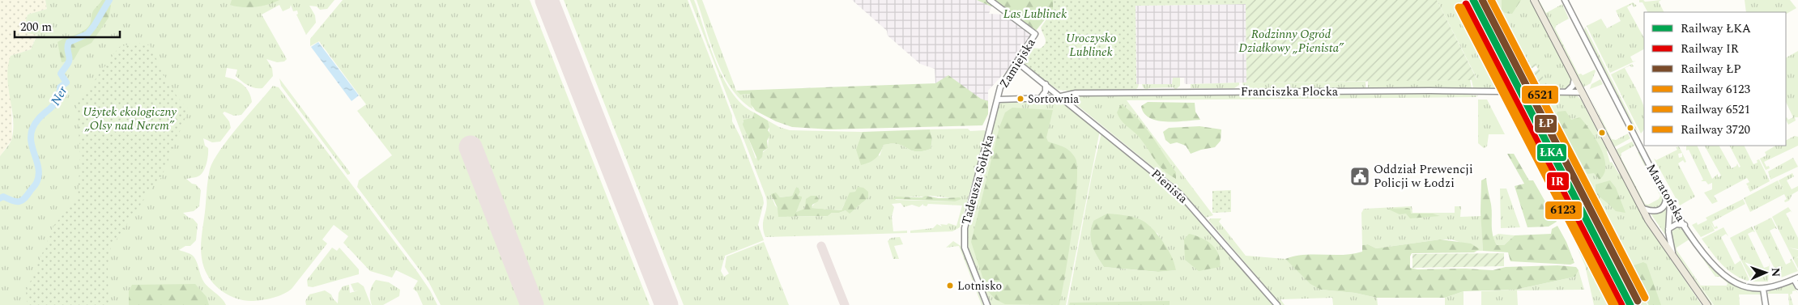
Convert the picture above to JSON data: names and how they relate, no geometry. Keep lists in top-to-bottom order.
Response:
{
  "streets": {
    "street": [
      "Zamiejska",
      "Franciszka Plocka",
      "Tadeusza Sołtyka",
      "Pienista",
      "Maratońska"
    ]
  },
  "crossings": [
    ["Zamiejska", "Franciszka Plocka"],
    ["Zamiejska", "Tadeusza Sołtyka"],
    ["Zamiejska", "Pienista"],
    ["Franciszka Plocka", "Tadeusza Sołtyka"],
    ["Franciszka Plocka", "Pienista"]
  ],
  "water": ["Ner"],
  "parks": [
    "Las Lublinek",
    "Rodzinny Ogród Działkowy „Pienista”",
    "Uroczysko Lublinek",
    "Użytek ekologiczny „Olsy nad Nerem”"
  ],
  "places": {
    "other": ["Sortownia", "Lotnisko"],
    "public building": ["Oddział Prewencji Policji w Łodzi"]
  },
  "lines": [
    "rail line ŁKA",
    "rail line ŁP",
    "rail line 6521",
    "rail line IR",
    "rail line 6123",
    "rail line 3720"
  ],
  "legend": [
    "Railway ŁKA",
    "Railway IR",
    "Railway ŁP",
    "Railway 6123",
    "Railway 6521",
    "Railway 3720"
  ],
  "scale_bar": "200 m",
  "north": "right"
}
